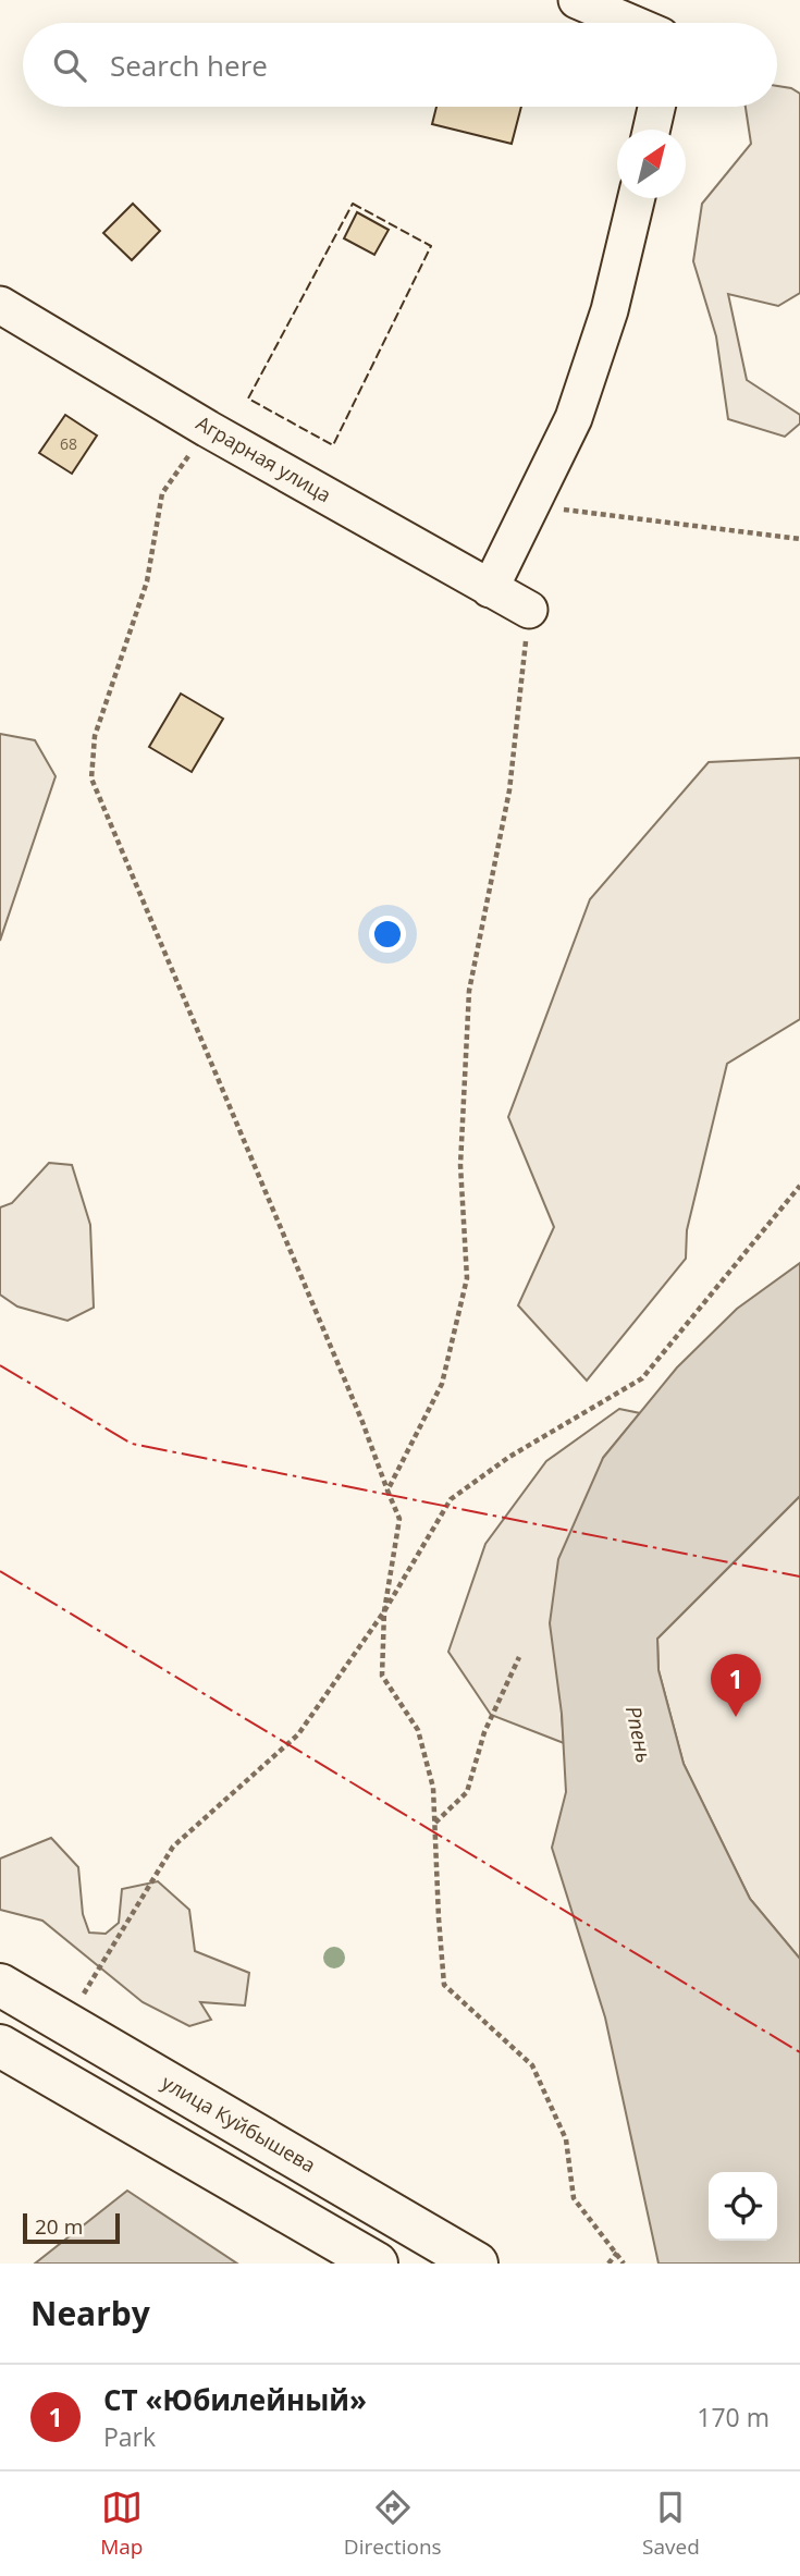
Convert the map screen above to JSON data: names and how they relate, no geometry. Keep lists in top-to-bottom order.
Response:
{
  "streets": {
    "highway": ["улица Куйбышева"],
    "street": ["Аграрная улица"]
  },
  "water": ["Рпень"],
  "house_numbers": ["68"],
  "scale_bar": "20 m",
  "north": "top right",
  "page": {
    "search": "Search here",
    "pins": "1",
    "scale": "20 m",
    "heading": "Nearby",
    "list": [
      {
        "mark": "1",
        "name": "СТ «Юбилейный»",
        "note": "Park",
        "value": "170 m"
      }
    ],
    "nav": ["Map", "Directions", "Saved"]
  }
}
